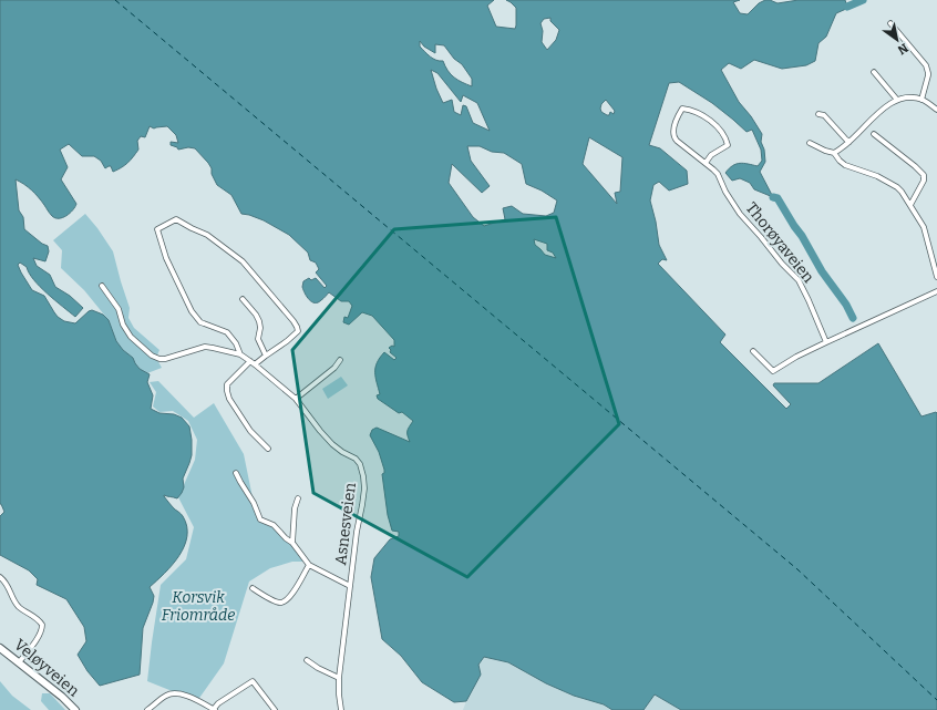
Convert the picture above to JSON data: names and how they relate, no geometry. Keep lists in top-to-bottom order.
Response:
{
  "streets": {
    "main road": ["Veløyveien"],
    "street": ["Thorøyaveien", "Asnesveien"]
  },
  "parks": ["Korsvik Friområde"],
  "north": "bottom right"
}
